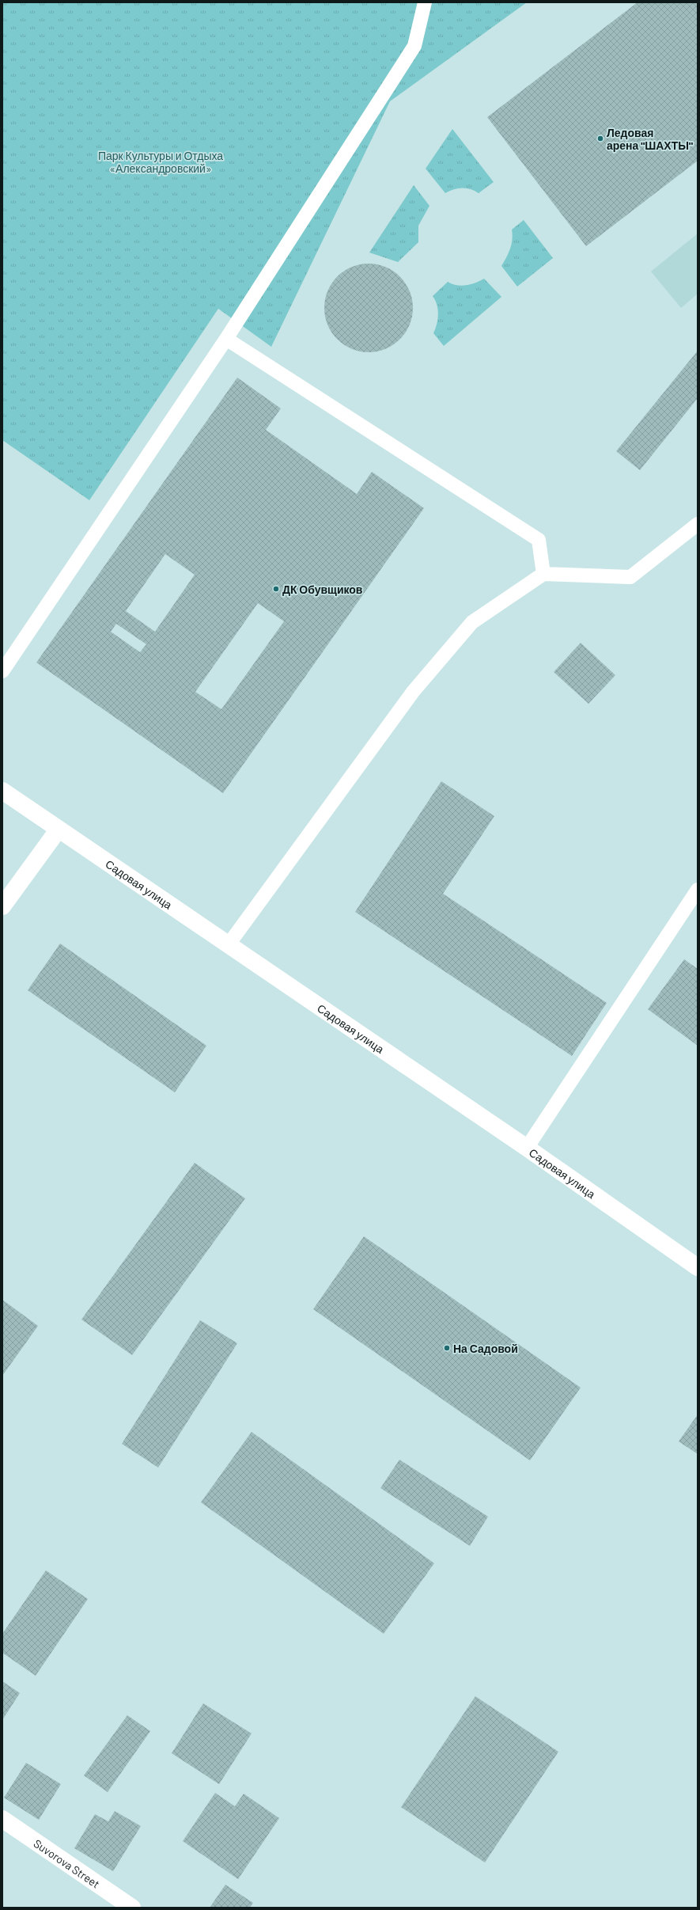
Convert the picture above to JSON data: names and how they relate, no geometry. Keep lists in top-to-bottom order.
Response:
{
  "streets": {
    "street": ["Садовая улица", "Suvorova Street"]
  },
  "parks": ["Парк Культуры и Отдыха «Александровский»"],
  "places": ["Ледовая арена \"ШАХТЫ\"", "ДК Обувщиков", "На Садовой"]
}
